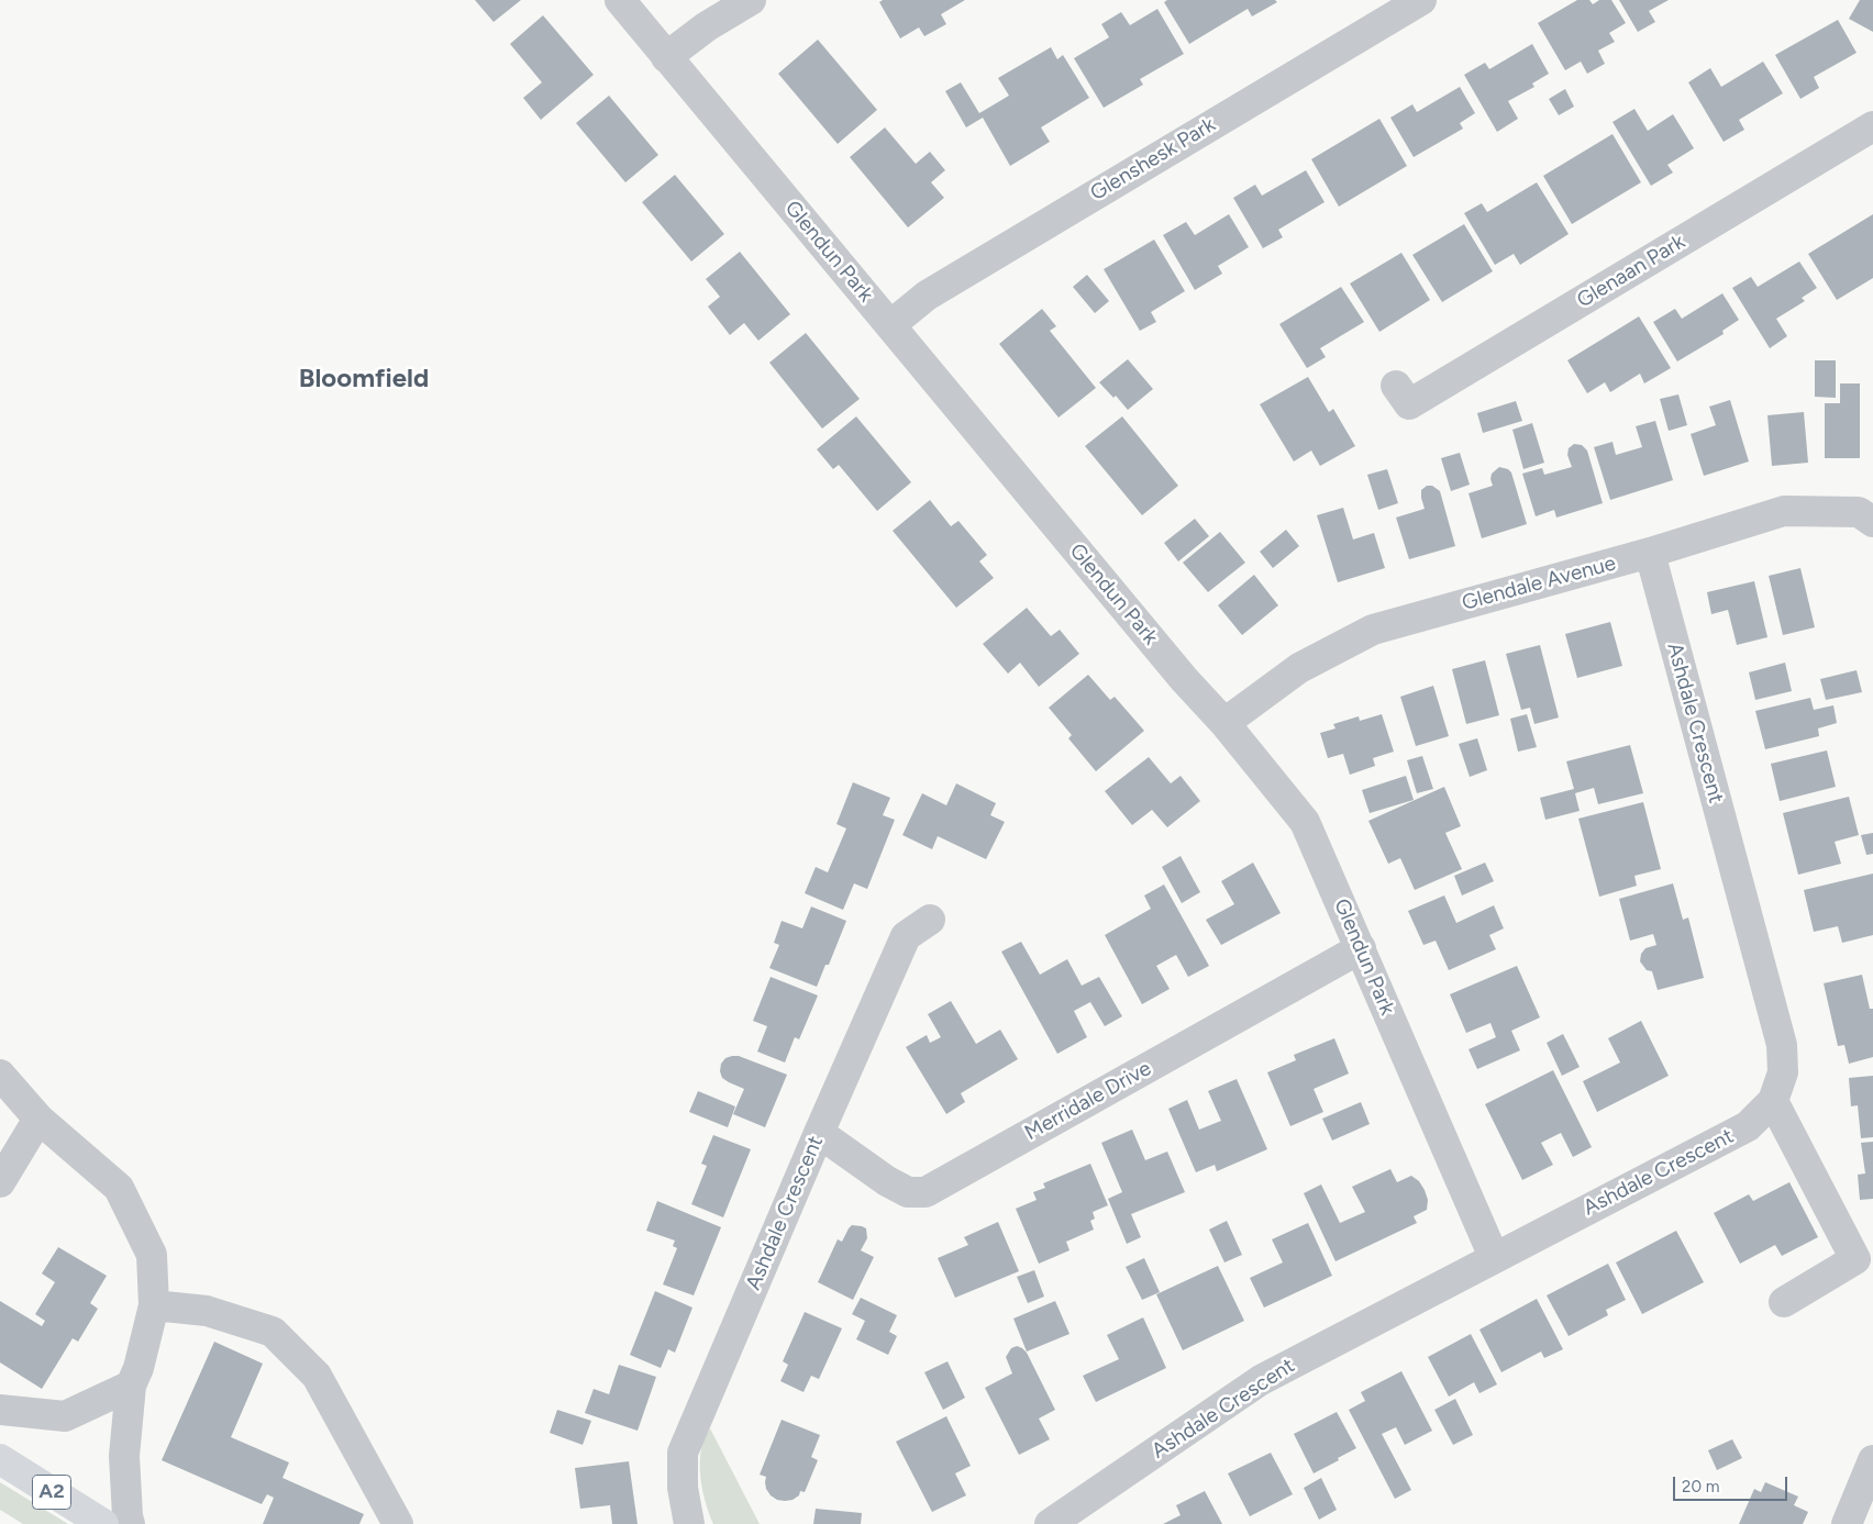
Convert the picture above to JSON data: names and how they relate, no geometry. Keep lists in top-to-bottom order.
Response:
{
  "streets": {
    "highway": ["A2"],
    "street": [
      "Glenshesk Park",
      "Glendun Park",
      "Glenaan Park",
      "Glendale Avenue",
      "Ashdale Crescent",
      "Merridale Drive"
    ]
  },
  "crossings": [
    ["Glenshesk Park", "Glendun Park"],
    ["Glendun Park", "Glendale Avenue"],
    ["Glendun Park", "Ashdale Crescent"],
    ["Glendun Park", "Merridale Drive"],
    ["Glendale Avenue", "Ashdale Crescent"],
    ["Ashdale Crescent", "Merridale Drive"]
  ],
  "districts": ["Bloomfield"],
  "scale_bar": "20 m"
}
